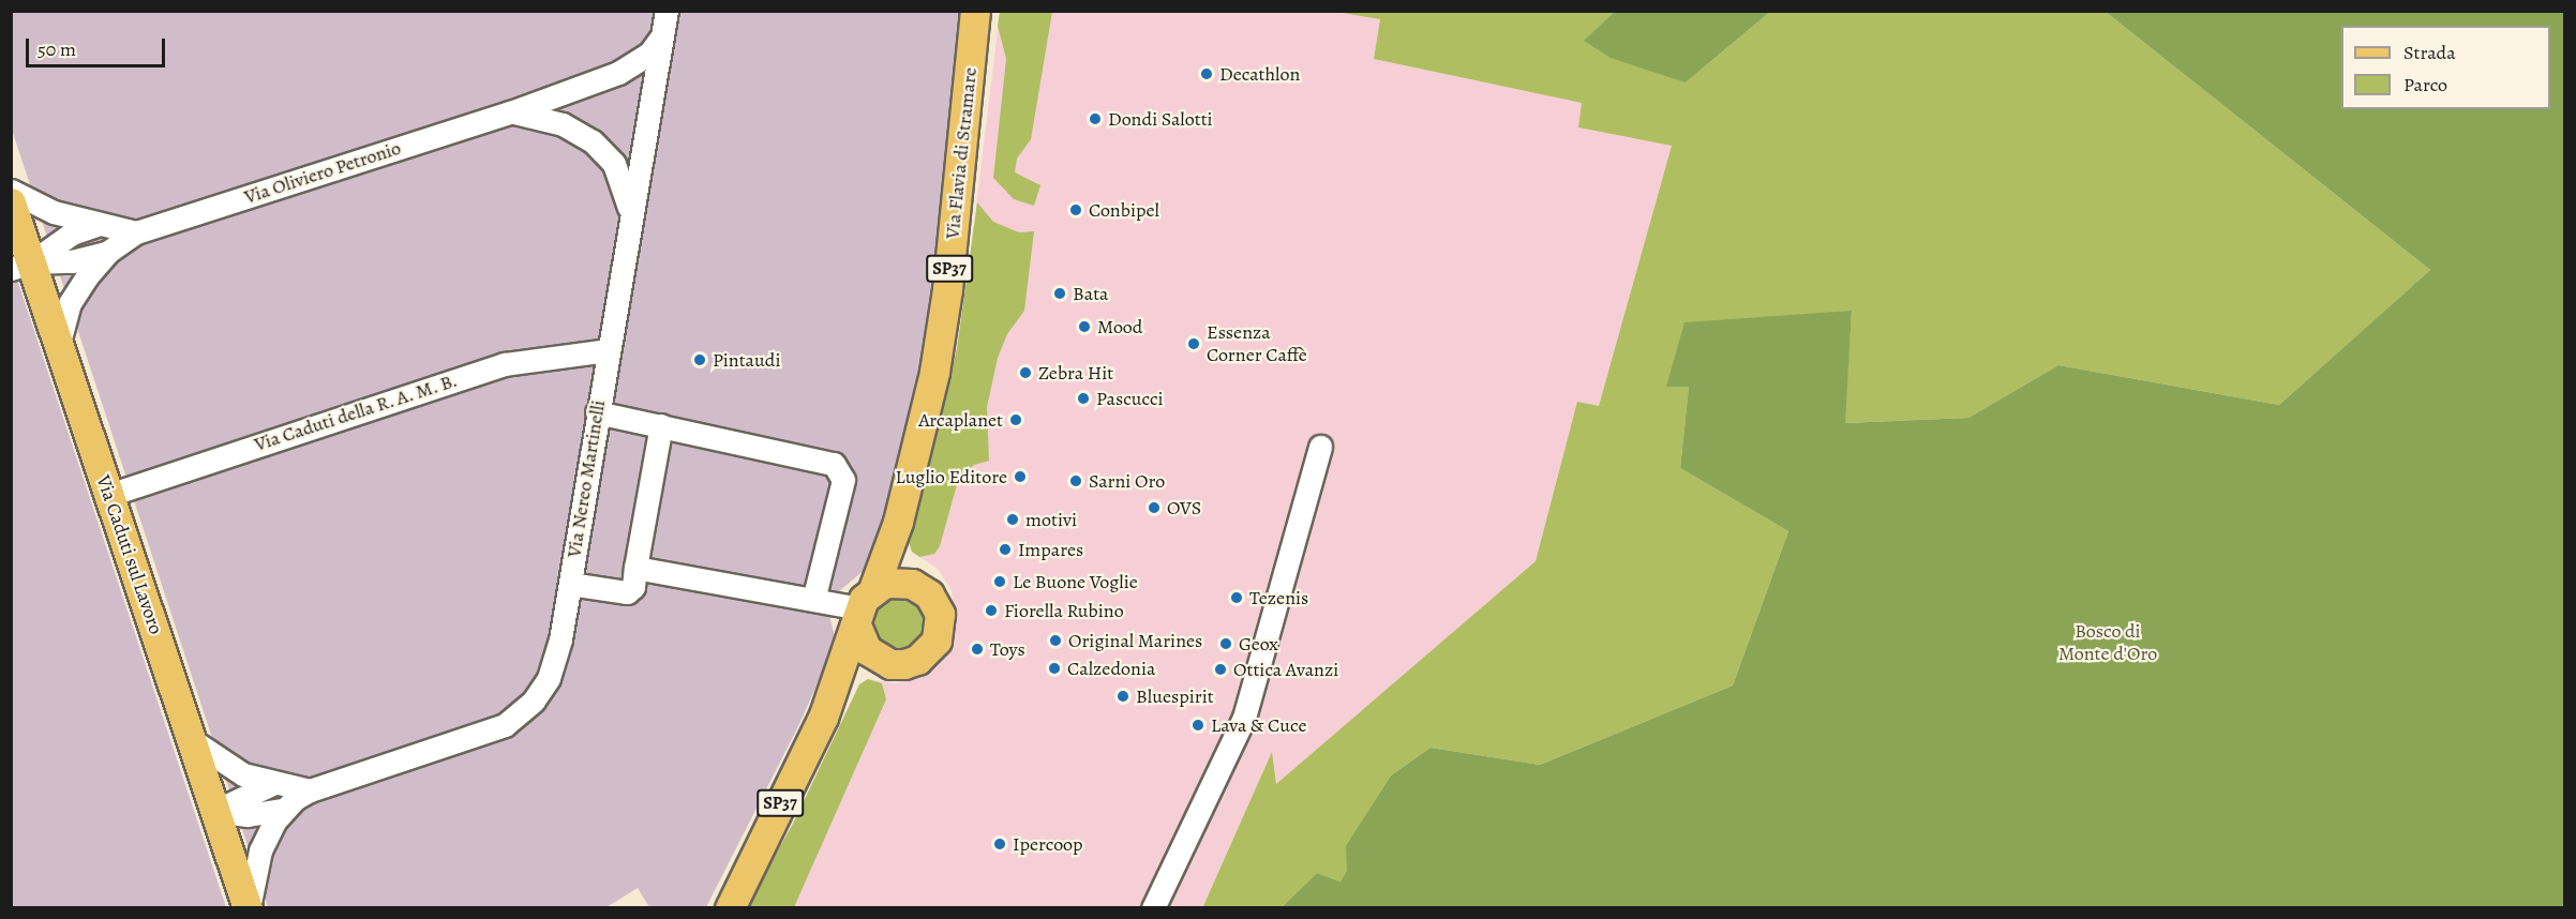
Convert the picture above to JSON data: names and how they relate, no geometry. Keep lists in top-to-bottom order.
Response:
{
  "streets": {
    "main road": ["Via Flavia di Stramare", "SP37", "Via Caduti sul Lavoro"],
    "street": ["Via Oliviero Petronio", "Via Caduti della R. A. M. B.", "Via Nereo Martinelli"]
  },
  "crossings": [
    ["Via Oliviero Petronio", "Via Nereo Martinelli"],
    ["Via Oliviero Petronio", "Via Caduti sul Lavoro"],
    ["Via Caduti della R. A. M. B.", "Via Nereo Martinelli"],
    ["Via Caduti della R. A. M. B.", "Via Caduti sul Lavoro"],
    ["Via Nereo Martinelli", "Via Caduti sul Lavoro"]
  ],
  "parks": ["Bosco di Monte d'Oro"],
  "places": [
    "Decathlon",
    "Dondi Salotti",
    "Conbipel",
    "Bata",
    "Mood",
    "Essenza Corner Caffè",
    "Pintaudi",
    "Zebra Hit",
    "Pascucci",
    "Arcaplanet",
    "Luglio Editore",
    "Sarni Oro",
    "OVS",
    "motivi",
    "Impares",
    "Le Buone Voglie",
    "Tezenis",
    "Fiorella Rubino",
    "Original Marines",
    "Geox",
    "Toys",
    "Calzedonia",
    "Ottica Avanzi",
    "Bluespirit",
    "Lava & Cuce",
    "Ipercoop"
  ],
  "legend": ["Strada", "Parco"],
  "scale_bar": "50 m"
}
